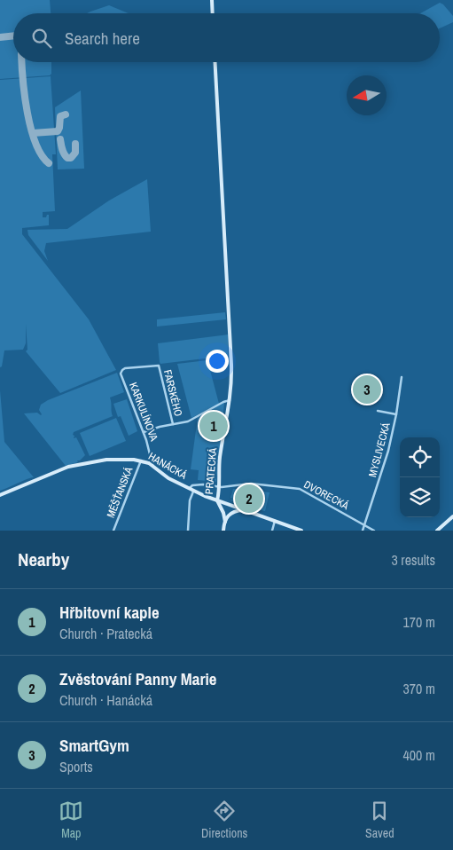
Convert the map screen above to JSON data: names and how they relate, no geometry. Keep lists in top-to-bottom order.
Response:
{
  "streets": {
    "main road": ["HANÁCKÁ", "PRATECKÁ"],
    "street": [
      "FARSKÉHO",
      "KARKULÍNOVA",
      "MYSLIVECKÁ",
      "MĚŠŤANSKÁ",
      "DVORECKÁ"
    ]
  },
  "crossings": [
    ["FARSKÉHO", "KARKULÍNOVA"],
    ["KARKULÍNOVA", "HANÁCKÁ"],
    ["MYSLIVECKÁ", "DVORECKÁ"],
    ["HANÁCKÁ", "PRATECKÁ"],
    ["HANÁCKÁ", "MĚŠŤANSKÁ"],
    ["HANÁCKÁ", "DVORECKÁ"],
    ["PRATECKÁ", "DVORECKÁ"]
  ],
  "north": "left",
  "page": {
    "search": "Search here",
    "pins": ["3", "1", "2"],
    "heading": ["Nearby", "3 results"],
    "list": [
      {
        "mark": "1",
        "name": "Hřbitovní kaple",
        "note": "Church · Pratecká",
        "value": "170 m"
      },
      {
        "mark": "2",
        "name": "Zvěstování Panny Marie",
        "note": "Church · Hanácká",
        "value": "370 m"
      },
      {
        "mark": "3",
        "name": "SmartGym",
        "note": "Sports",
        "value": "400 m"
      }
    ],
    "nav": ["Map", "Directions", "Saved"]
  }
}
